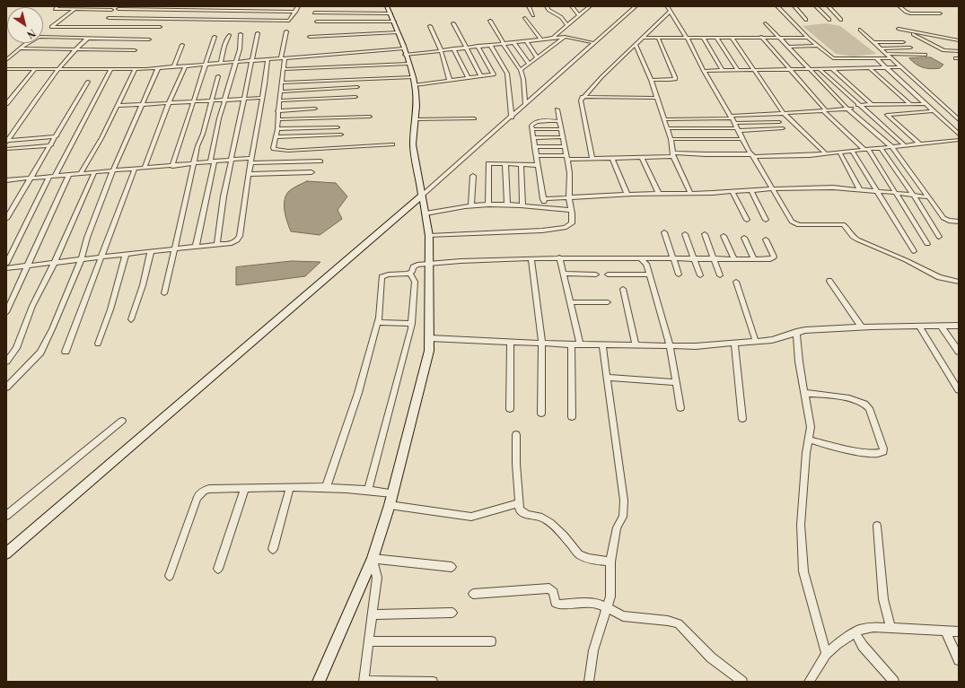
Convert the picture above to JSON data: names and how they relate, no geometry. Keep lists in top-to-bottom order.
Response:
{
  "north": "bottom right"
}
